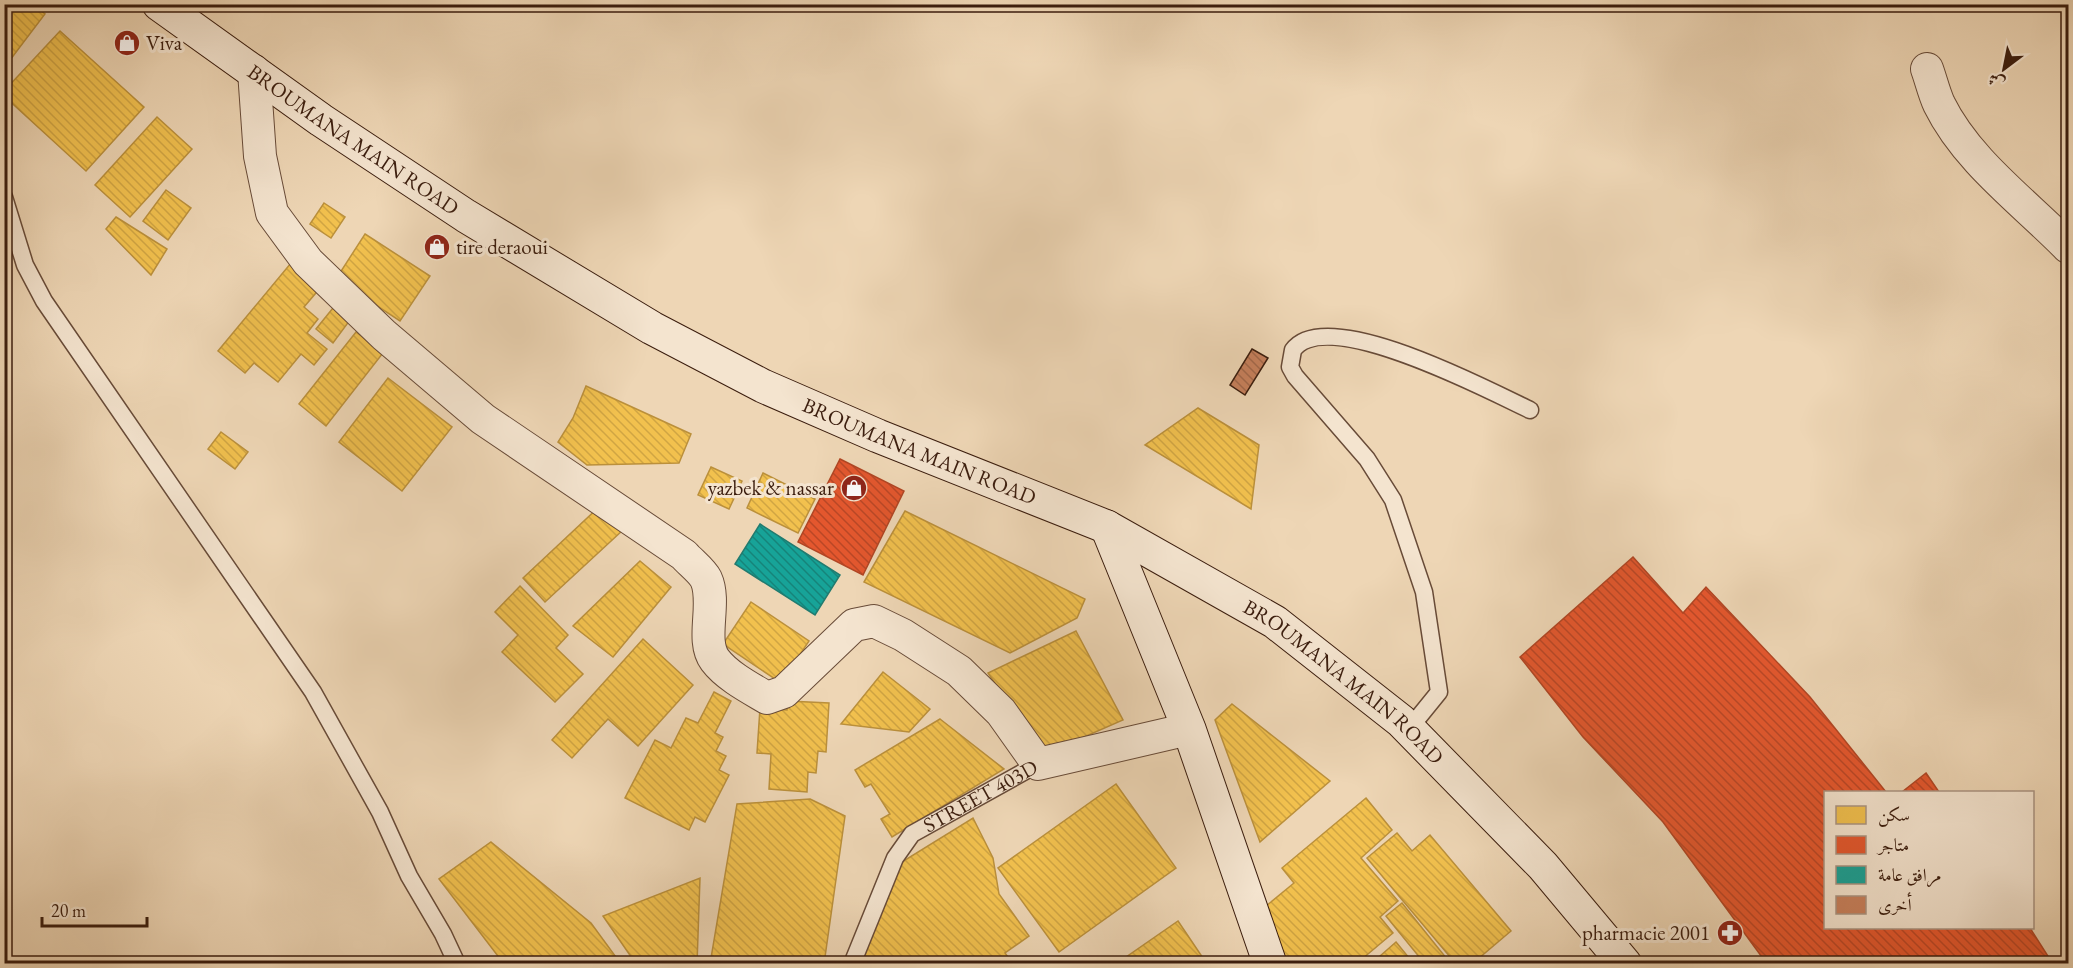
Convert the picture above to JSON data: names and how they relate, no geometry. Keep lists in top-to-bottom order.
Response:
{
  "streets": {
    "main road": ["BROUMANA MAIN ROAD"],
    "street": ["STREET 403D"]
  },
  "places": {
    "shop": ["Viva", "tire deraoui", "yazbek & nassar"],
    "pharmacy": ["pharmacie 2001"]
  },
  "legend": [
    "سكن",
    "متاجر",
    "مرافق عامة",
    "أخرى"
  ],
  "scale_bar": "20 m",
  "north": "bottom left"
}
